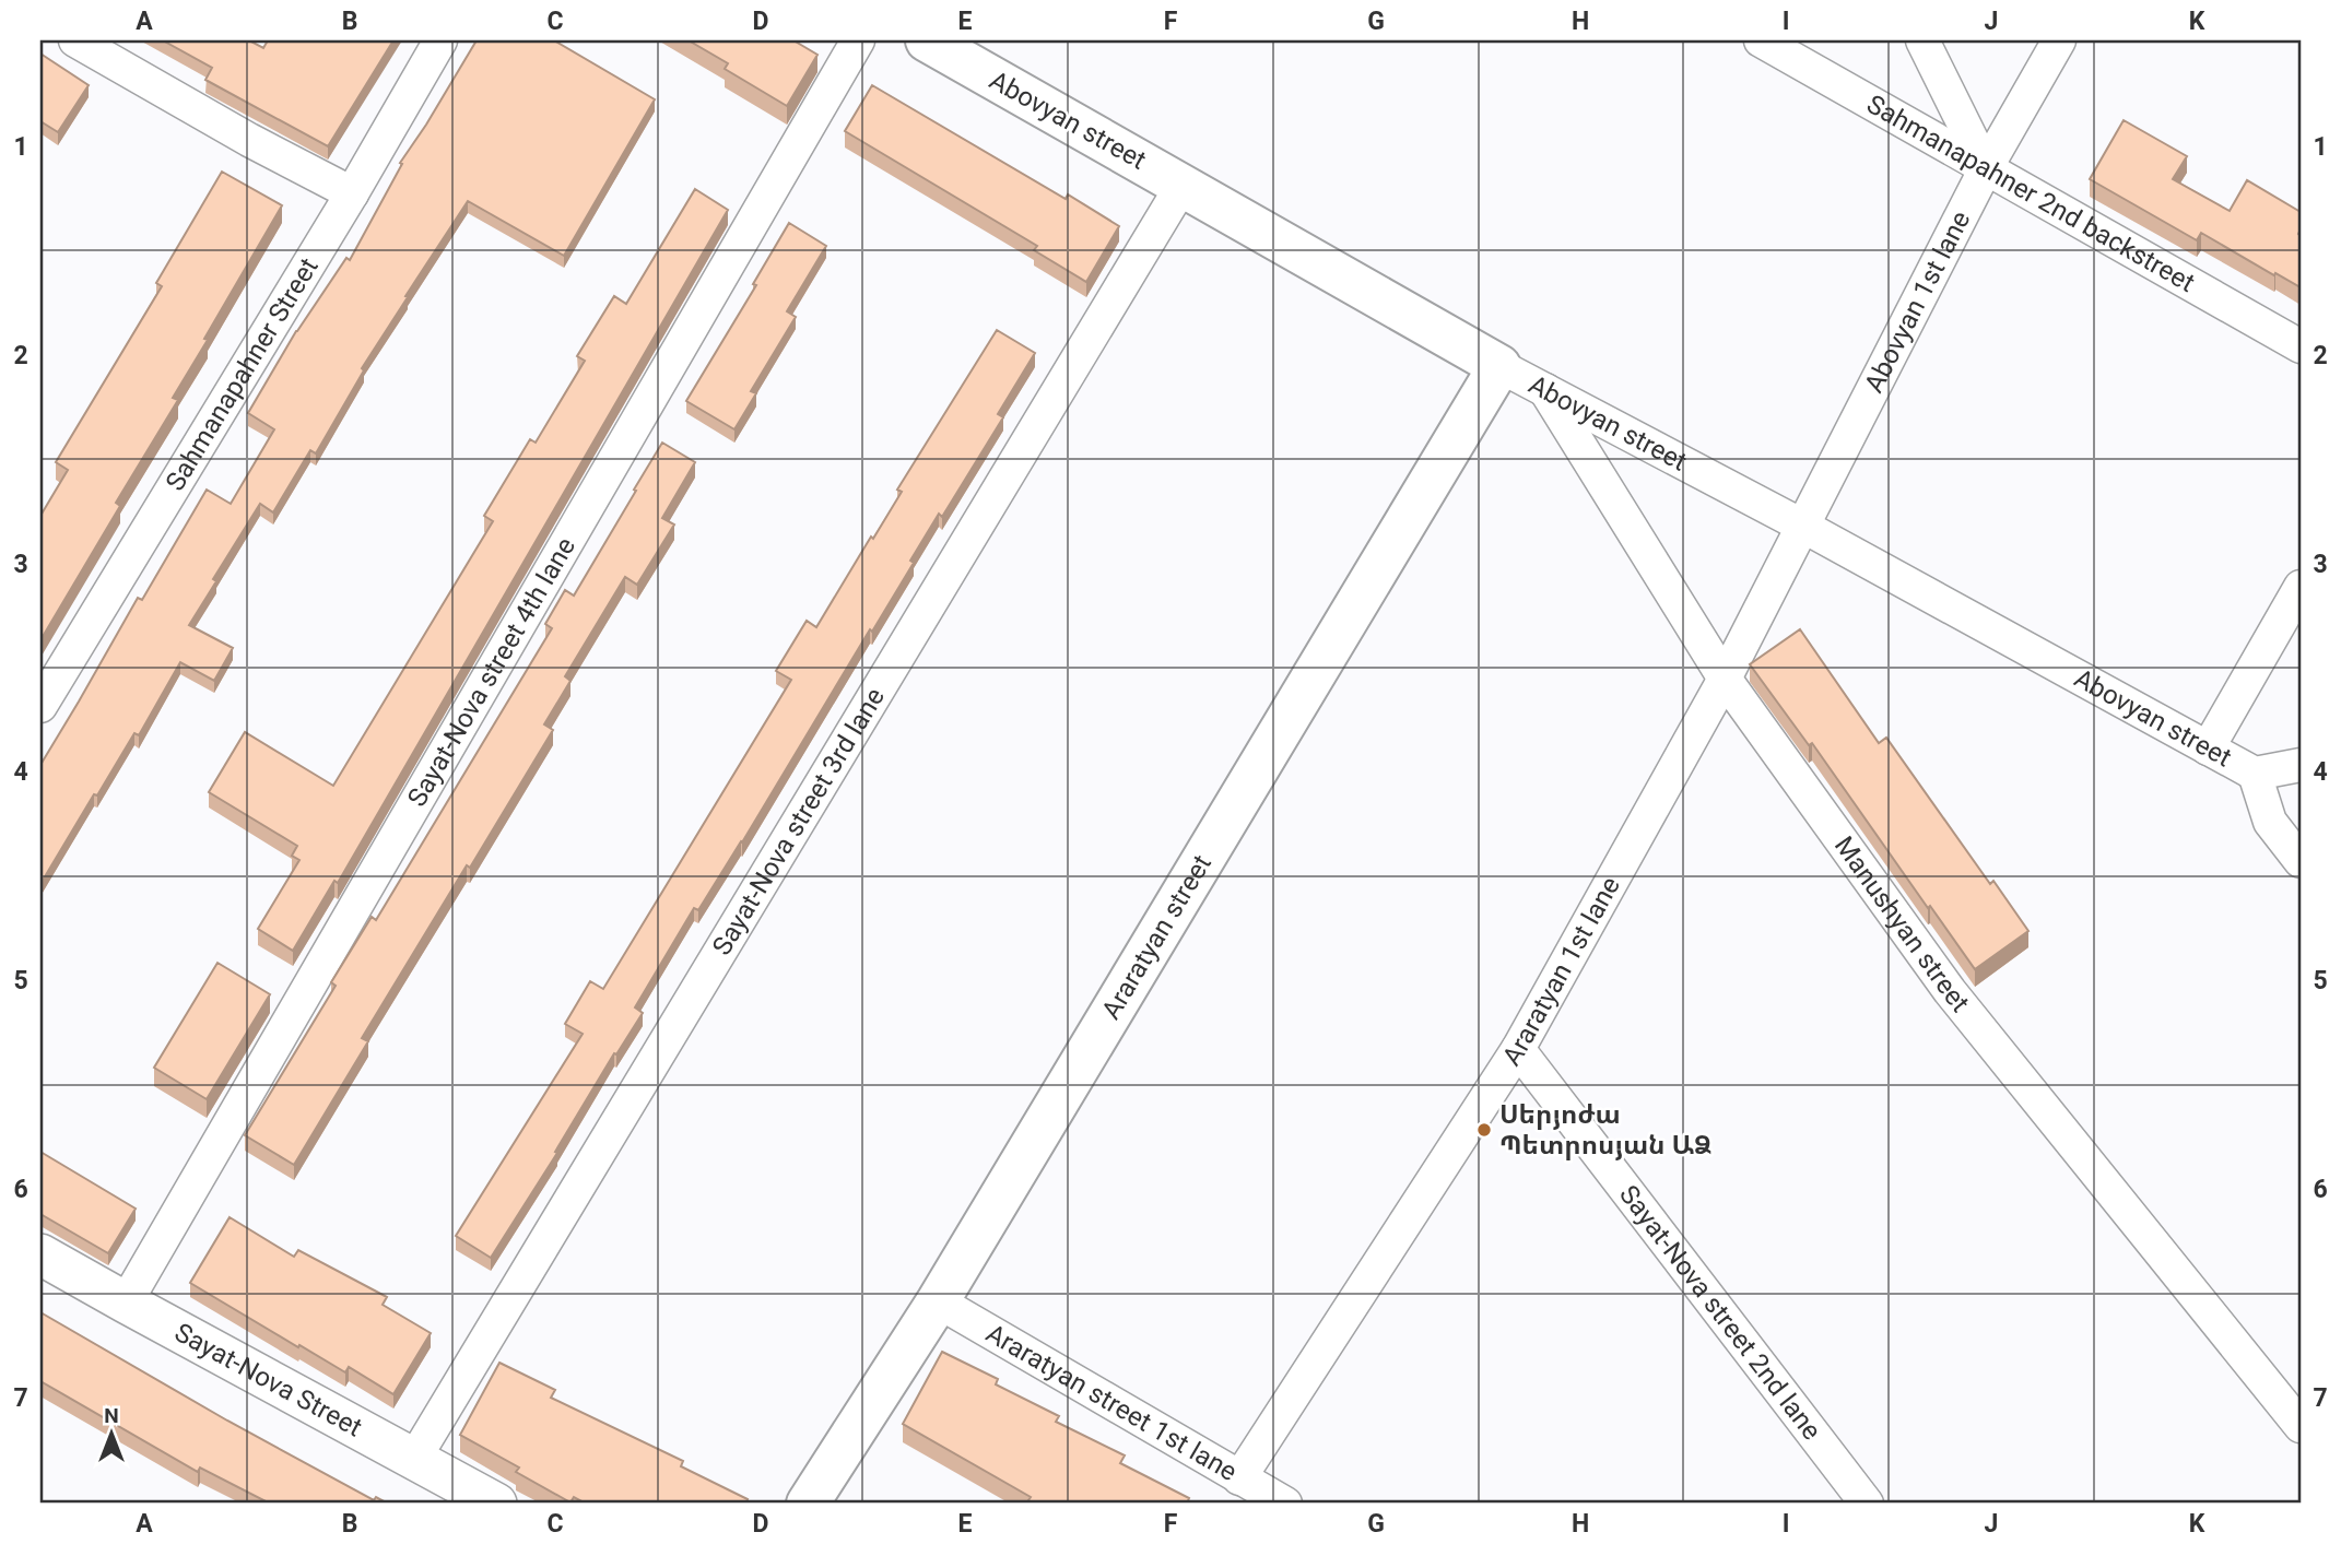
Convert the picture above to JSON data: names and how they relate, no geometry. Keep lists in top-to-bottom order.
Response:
{
  "streets": {
    "main road": ["Abovyan street", "Araratyan street"],
    "street": [
      "Sahmanapahner 2nd backstreet",
      "Abovyan 1st lane",
      "Sahmanapahner Street",
      "Sayat-Nova street 4th lane",
      "Sayat-Nova street 3rd lane",
      "Manushyan street",
      "Araratyan 1st lane",
      "Sayat-Nova street 2nd lane",
      "Sayat-Nova Street",
      "Araratyan street 1st lane"
    ]
  },
  "crossings": [
    ["Abovyan street", "Abovyan 1st lane"],
    ["Abovyan street", "Sayat-Nova street 3rd lane"],
    ["Abovyan street", "Manushyan street"],
    ["Abovyan street", "Araratyan street"],
    ["Abovyan street", "Araratyan 1st lane"],
    ["Sahmanapahner 2nd backstreet", "Abovyan 1st lane"],
    ["Abovyan 1st lane", "Araratyan 1st lane"],
    ["Sayat-Nova street 4th lane", "Sayat-Nova Street"],
    ["Sayat-Nova street 3rd lane", "Sayat-Nova Street"],
    ["Manushyan street", "Araratyan 1st lane"],
    ["Araratyan street", "Araratyan street 1st lane"],
    ["Araratyan 1st lane", "Sayat-Nova street 2nd lane"],
    ["Araratyan 1st lane", "Araratyan street 1st lane"]
  ],
  "places": ["Սերյոժա Պետրոսյան ԱՁ"],
  "north": "top",
  "grid": {
    "columns": [
      "A",
      "B",
      "C",
      "D",
      "E",
      "F",
      "G",
      "H",
      "I",
      "J",
      "K"
    ],
    "rows": [
      "1",
      "2",
      "3",
      "4",
      "5",
      "6",
      "7"
    ]
  }
}
